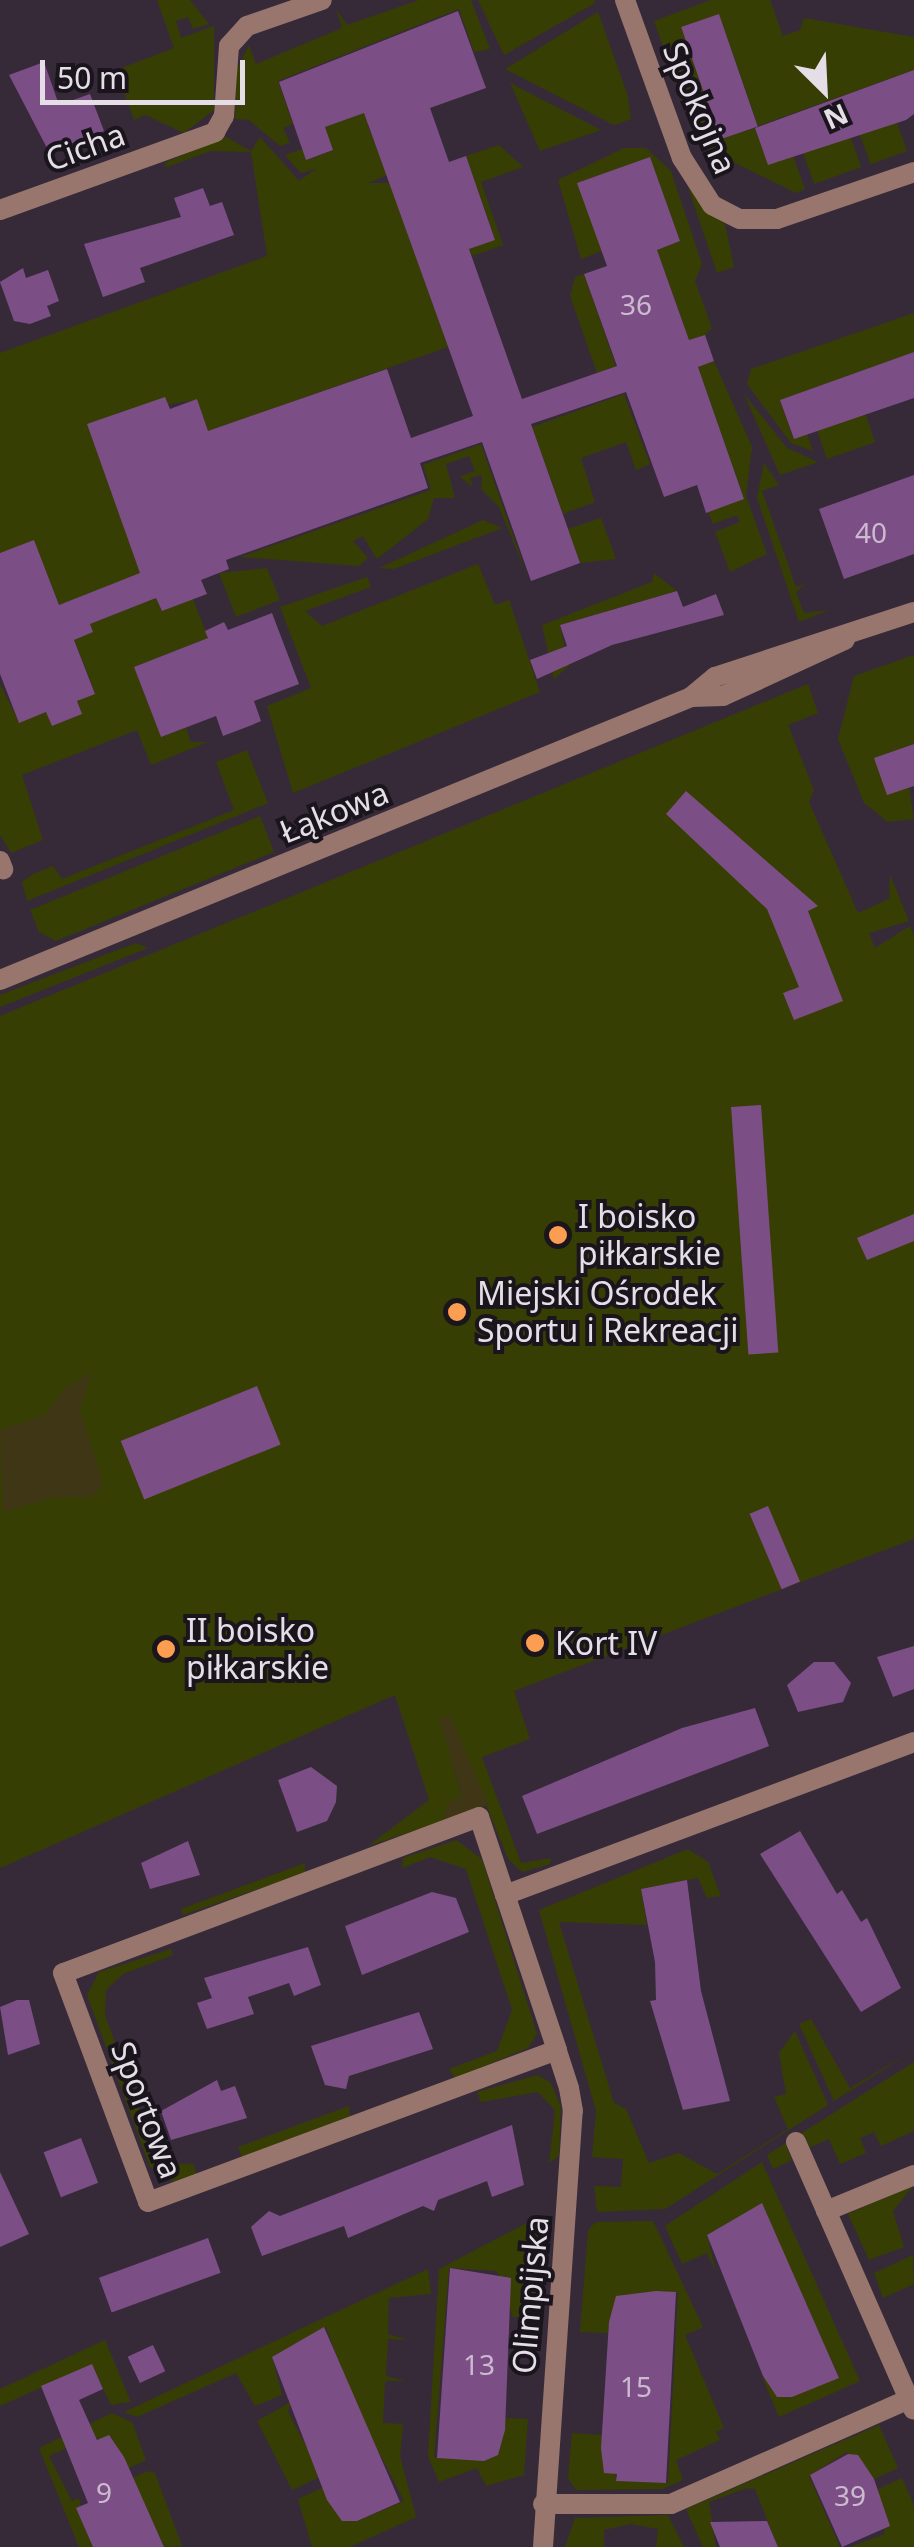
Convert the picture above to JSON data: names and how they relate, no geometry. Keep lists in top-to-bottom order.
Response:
{
  "streets": {
    "street": [
      "Spokojna",
      "Cicha",
      "Łąkowa",
      "Sportowa",
      "Olimpijska"
    ]
  },
  "crossings": [
    ["Sportowa", "Olimpijska"]
  ],
  "places": [
    "I boisko piłkarskie",
    "Miejski Ośrodek Sportu i Rekreacji",
    "Kort IV",
    "II boisko piłkarskie"
  ],
  "house_numbers": [
    "36",
    "40",
    "13",
    "15",
    "9",
    "39"
  ],
  "scale_bar": "50 m",
  "north": "bottom right"
}
